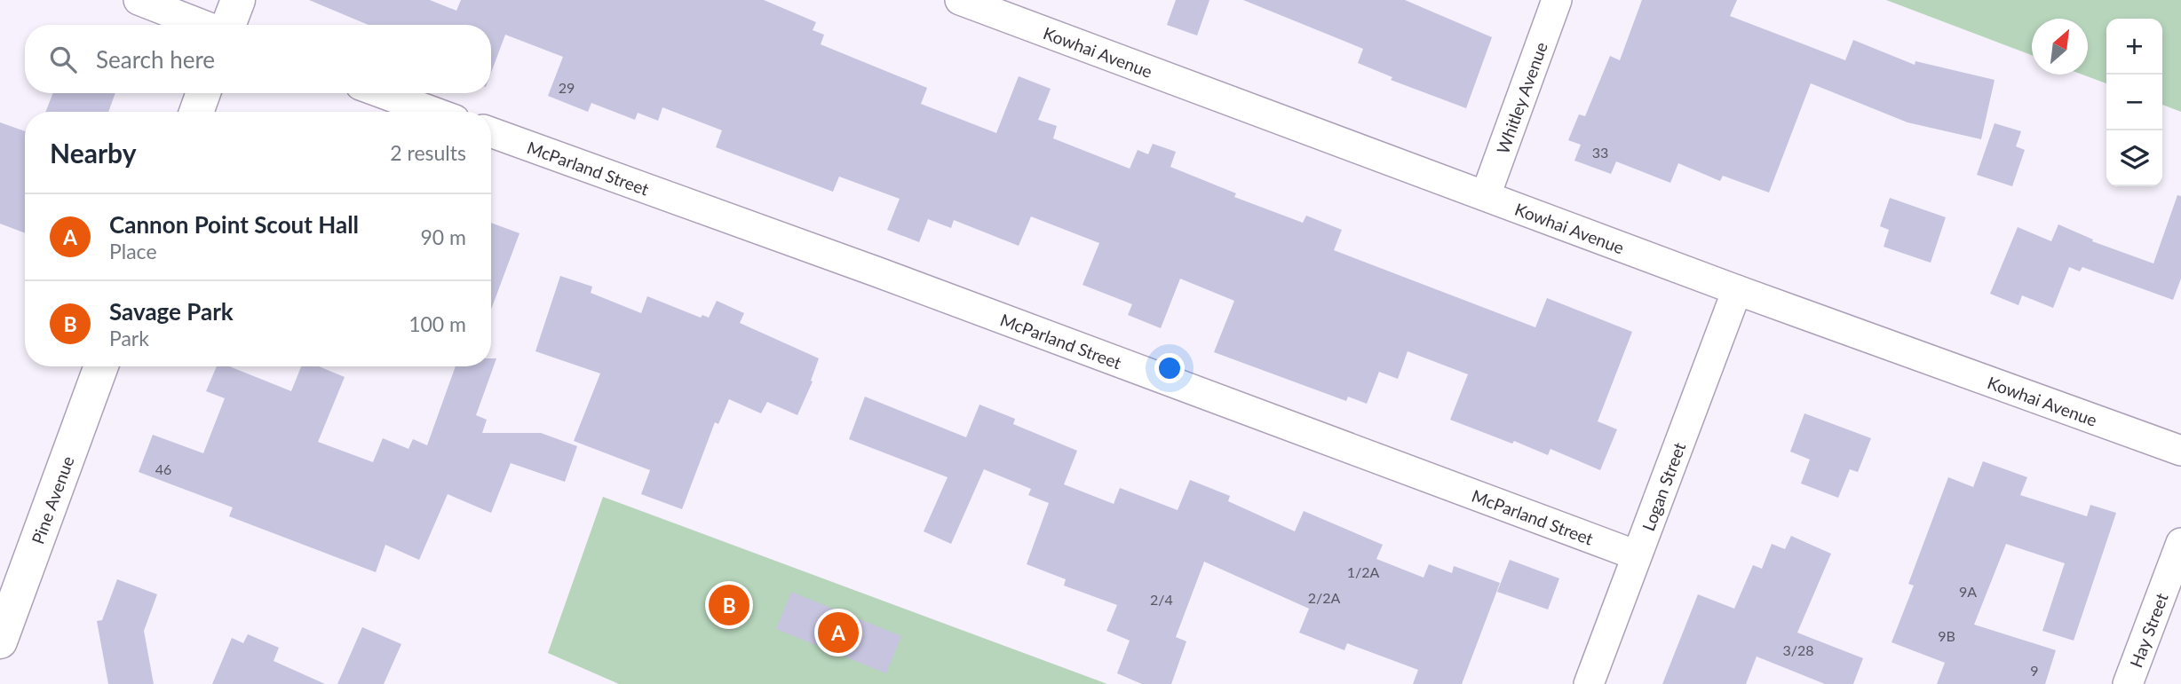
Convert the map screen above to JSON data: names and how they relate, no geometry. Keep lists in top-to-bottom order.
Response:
{
  "streets": {
    "street": [
      "Kowhai Avenue",
      "Whitley Avenue",
      "McParland Street",
      "Logan Street",
      "Pine Avenue",
      "Hay Street"
    ]
  },
  "crossings": [
    ["Kowhai Avenue", "Whitley Avenue"],
    ["Kowhai Avenue", "Logan Street"],
    ["McParland Street", "Logan Street"]
  ],
  "house_numbers": [
    "29",
    "33",
    "46",
    "1/2A",
    "9A",
    "2/2A",
    "2/4",
    "9B",
    "3/28",
    "9"
  ],
  "north": "top right",
  "page": {
    "map_buttons": ["+", "−"],
    "search": "Search here",
    "heading": ["Nearby", "2 results"],
    "list": [
      {
        "mark": "A",
        "name": "Cannon Point Scout Hall",
        "note": "Place",
        "value": "90 m"
      },
      {
        "mark": "B",
        "name": "Savage Park",
        "note": "Park",
        "value": "100 m"
      }
    ],
    "pins": ["B", "A"]
  }
}
